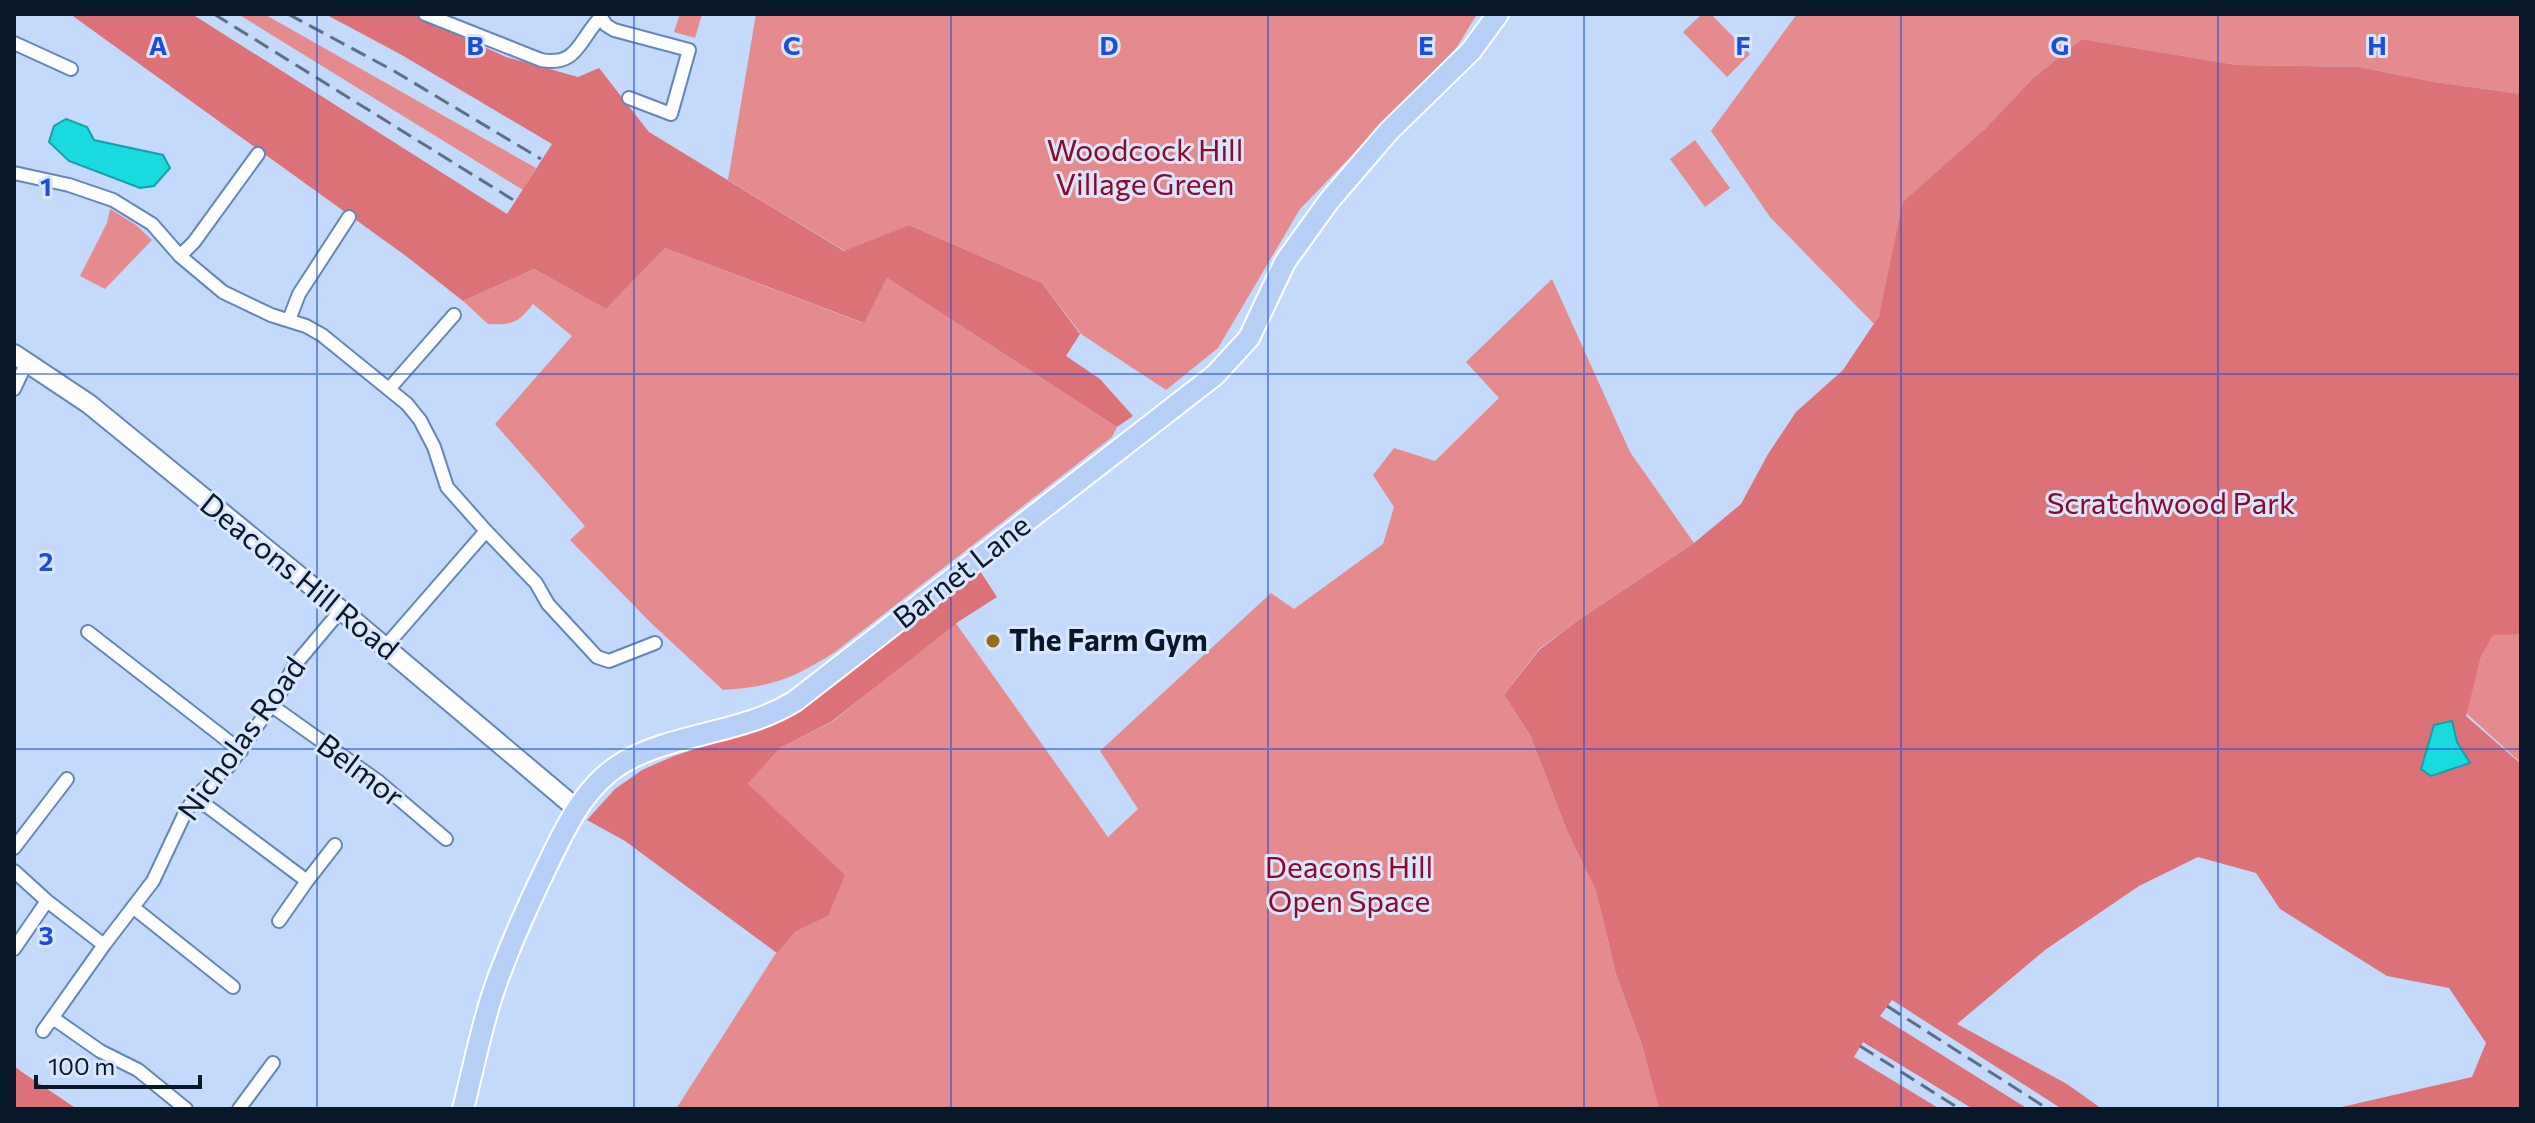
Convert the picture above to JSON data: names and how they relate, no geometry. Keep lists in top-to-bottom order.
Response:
{
  "streets": {
    "main road": ["Barnet Lane"],
    "street": ["Deacons Hill Road", "Nicholas Road", "Belmor"]
  },
  "crossings": [
    ["Barnet Lane", "Deacons Hill Road"],
    ["Deacons Hill Road", "Nicholas Road"],
    ["Nicholas Road", "Belmor"]
  ],
  "parks": ["Woodcock Hill Village Green", "Scratchwood Park", "Deacons Hill Open Space"],
  "places": ["The Farm Gym"],
  "scale_bar": "100 m",
  "grid": {
    "columns": [
      "A",
      "B",
      "C",
      "D",
      "E",
      "F",
      "G",
      "H"
    ],
    "rows": ["1", "2", "3"]
  }
}
